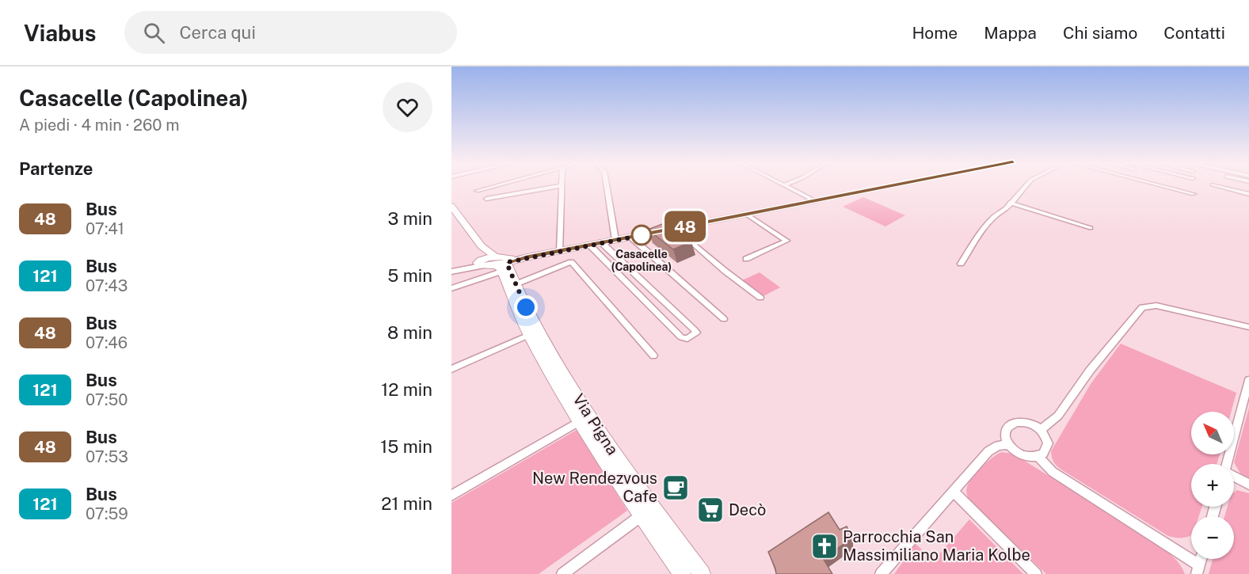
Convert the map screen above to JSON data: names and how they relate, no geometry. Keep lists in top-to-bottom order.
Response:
{
  "streets": {
    "main road": ["Via Pigna"]
  },
  "places": {
    "other": ["Casacelle (Capolinea)"],
    "cafe": ["New Rendezvous Cafe"],
    "supermarket": ["Decò"],
    "church": ["Parrocchia San Massimiliano Maria Kolbe"]
  },
  "lines": ["bus line 48"],
  "north": "top left",
  "page": {
    "header": "Viabus",
    "search": "Cerca qui",
    "nav": [
      "Home",
      "Mappa",
      "Chi siamo",
      "Contatti"
    ],
    "heading": [
      ["Casacelle (Capolinea)", "A piedi · 4 min · 260 m"],
      "Partenze"
    ],
    "on_map": "48",
    "list": [
      {
        "mark": "48",
        "name": "Bus",
        "note": "07:41",
        "value": "3 min"
      },
      {
        "mark": "121",
        "name": "Bus",
        "note": "07:43",
        "value": "5 min"
      },
      {
        "mark": "48",
        "name": "Bus",
        "note": "07:46",
        "value": "8 min"
      },
      {
        "mark": "121",
        "name": "Bus",
        "note": "07:50",
        "value": "12 min"
      },
      {
        "mark": "48",
        "name": "Bus",
        "note": "07:53",
        "value": "15 min"
      },
      {
        "mark": "121",
        "name": "Bus",
        "note": "07:59",
        "value": "21 min"
      }
    ],
    "map_buttons": ["+", "−"]
  }
}
